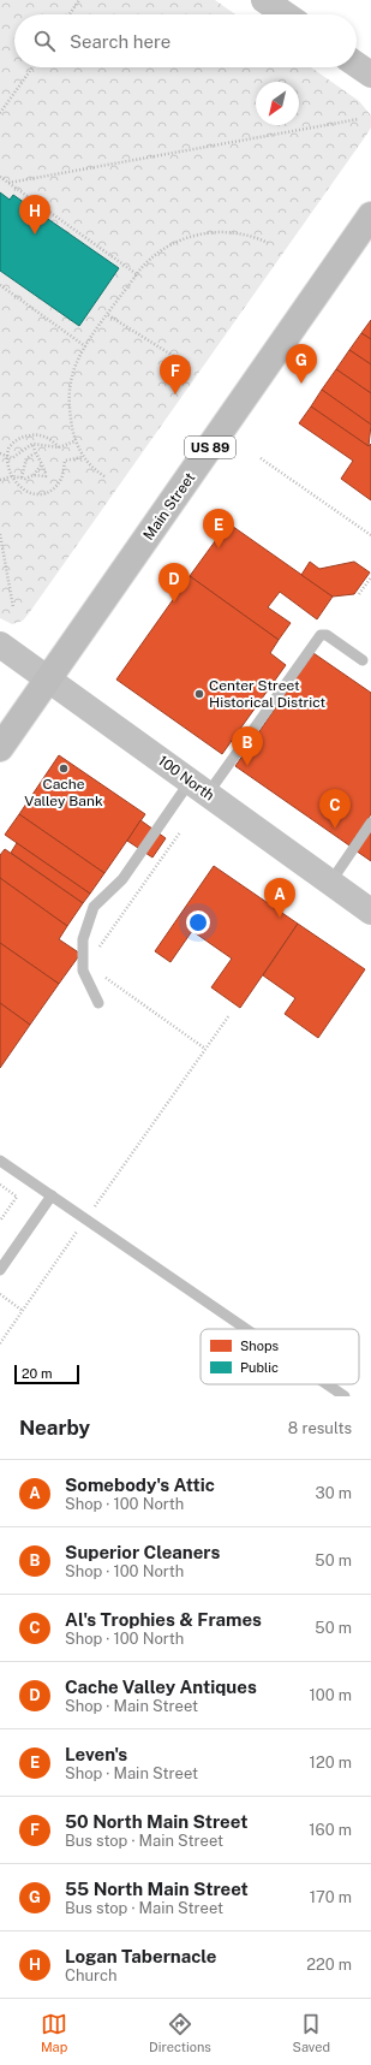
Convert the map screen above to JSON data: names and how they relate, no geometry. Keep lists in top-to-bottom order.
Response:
{
  "streets": {
    "highway": ["US 89", "Main Street"],
    "street": ["100 North"]
  },
  "crossings": [
    ["Main Street", "100 North"]
  ],
  "places": ["Center Street Historical District", "Cache Valley Bank"],
  "legend": ["Shops", "Public"],
  "scale_bar": "20 m",
  "north": "bottom left",
  "page": {
    "search": "Search here",
    "pins": [
      "H",
      "G",
      "F",
      "E",
      "D",
      "B",
      "C",
      "A"
    ],
    "scale": "20 m",
    "heading": ["Nearby", "8 results"],
    "list": [
      {
        "mark": "A",
        "name": "Somebody's Attic",
        "note": "Shop · 100 North",
        "value": "30 m"
      },
      {
        "mark": "B",
        "name": "Superior Cleaners",
        "note": "Shop · 100 North",
        "value": "50 m"
      },
      {
        "mark": "C",
        "name": "Al's Trophies & Frames",
        "note": "Shop · 100 North",
        "value": "50 m"
      },
      {
        "mark": "D",
        "name": "Cache Valley Antiques",
        "note": "Shop · Main Street",
        "value": "100 m"
      },
      {
        "mark": "E",
        "name": "Leven's",
        "note": "Shop · Main Street",
        "value": "120 m"
      },
      {
        "mark": "F",
        "name": "50 North Main Street",
        "note": "Bus stop · Main Street",
        "value": "160 m"
      },
      {
        "mark": "G",
        "name": "55 North Main Street",
        "note": "Bus stop · Main Street",
        "value": "170 m"
      },
      {
        "mark": "H",
        "name": "Logan Tabernacle",
        "note": "Church",
        "value": "220 m"
      }
    ],
    "nav": ["Map", "Directions", "Saved"]
  }
}
